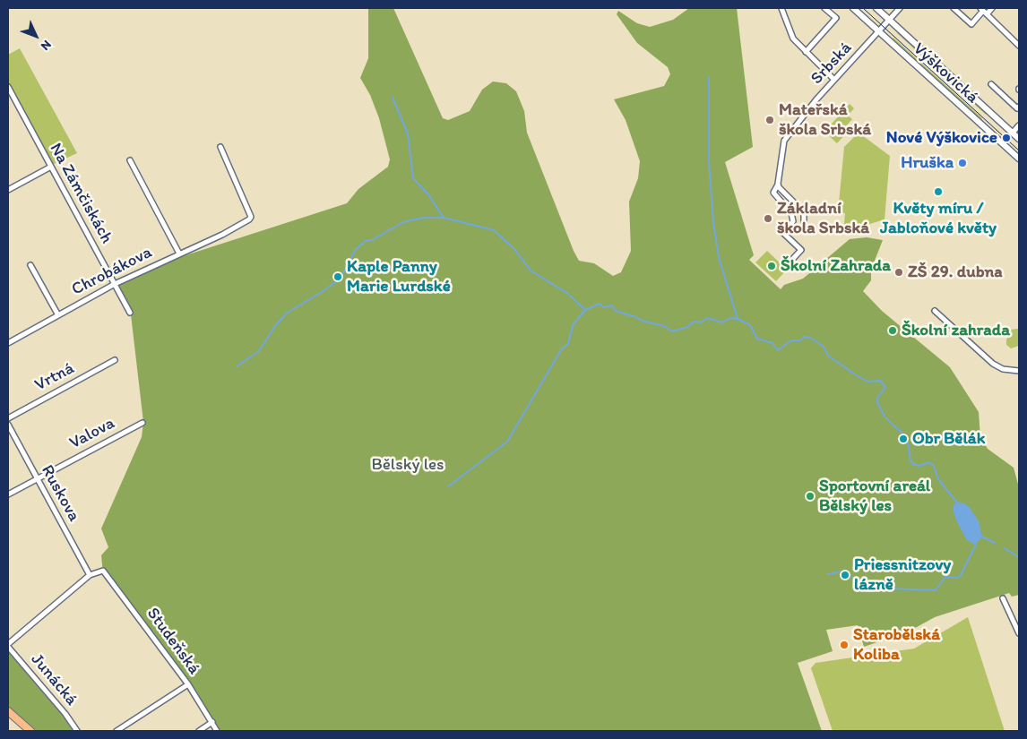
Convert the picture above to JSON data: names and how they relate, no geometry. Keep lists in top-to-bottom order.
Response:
{
  "streets": {
    "street": [
      "Srbská",
      "Výškovická",
      "Na Zámčiskách",
      "Chrobákova",
      "Vrtná",
      "Valova",
      "Ruskova",
      "Studeňská",
      "Junácká"
    ]
  },
  "crossings": [
    ["Srbská", "Výškovická"],
    ["Na Zámčiskách", "Chrobákova"],
    ["Valova", "Ruskova"],
    ["Ruskova", "Studeňská"]
  ],
  "parks": ["Bělský les"],
  "places": [
    "Mateřská škola Srbská",
    "Nové Výškovice",
    "Hruška",
    "Květy míru / Jabloňové květy",
    "Základní škola Srbská",
    "Školní Zahrada",
    "ZŠ 29. dubna",
    "Kaple Panny Marie Lurdské",
    "Školní zahrada",
    "Obr Bělák",
    "Sportovní areál Bělský les",
    "Priessnitzovy lázně",
    "Starobělská Koliba"
  ],
  "north": "bottom right"
}
